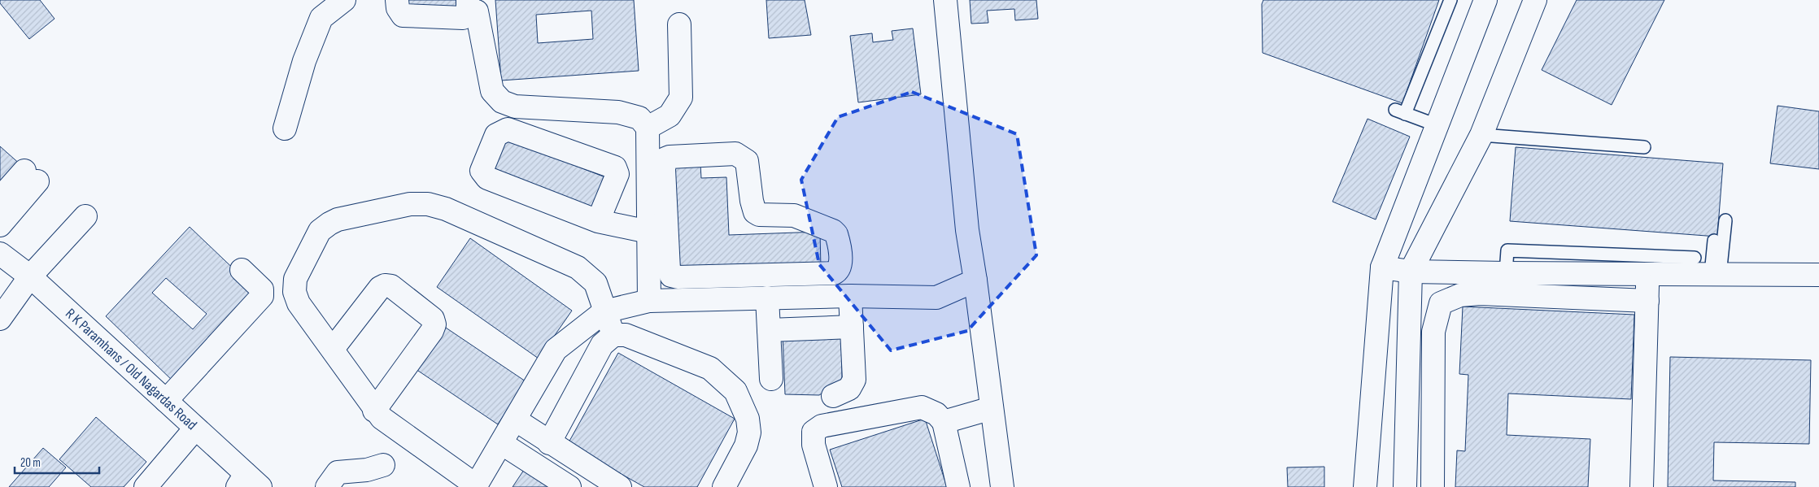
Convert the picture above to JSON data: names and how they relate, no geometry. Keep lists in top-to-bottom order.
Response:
{
  "streets": {
    "street": ["R K Paramhans / Old Nagardas Road"]
  },
  "scale_bar": "20 m"
}
